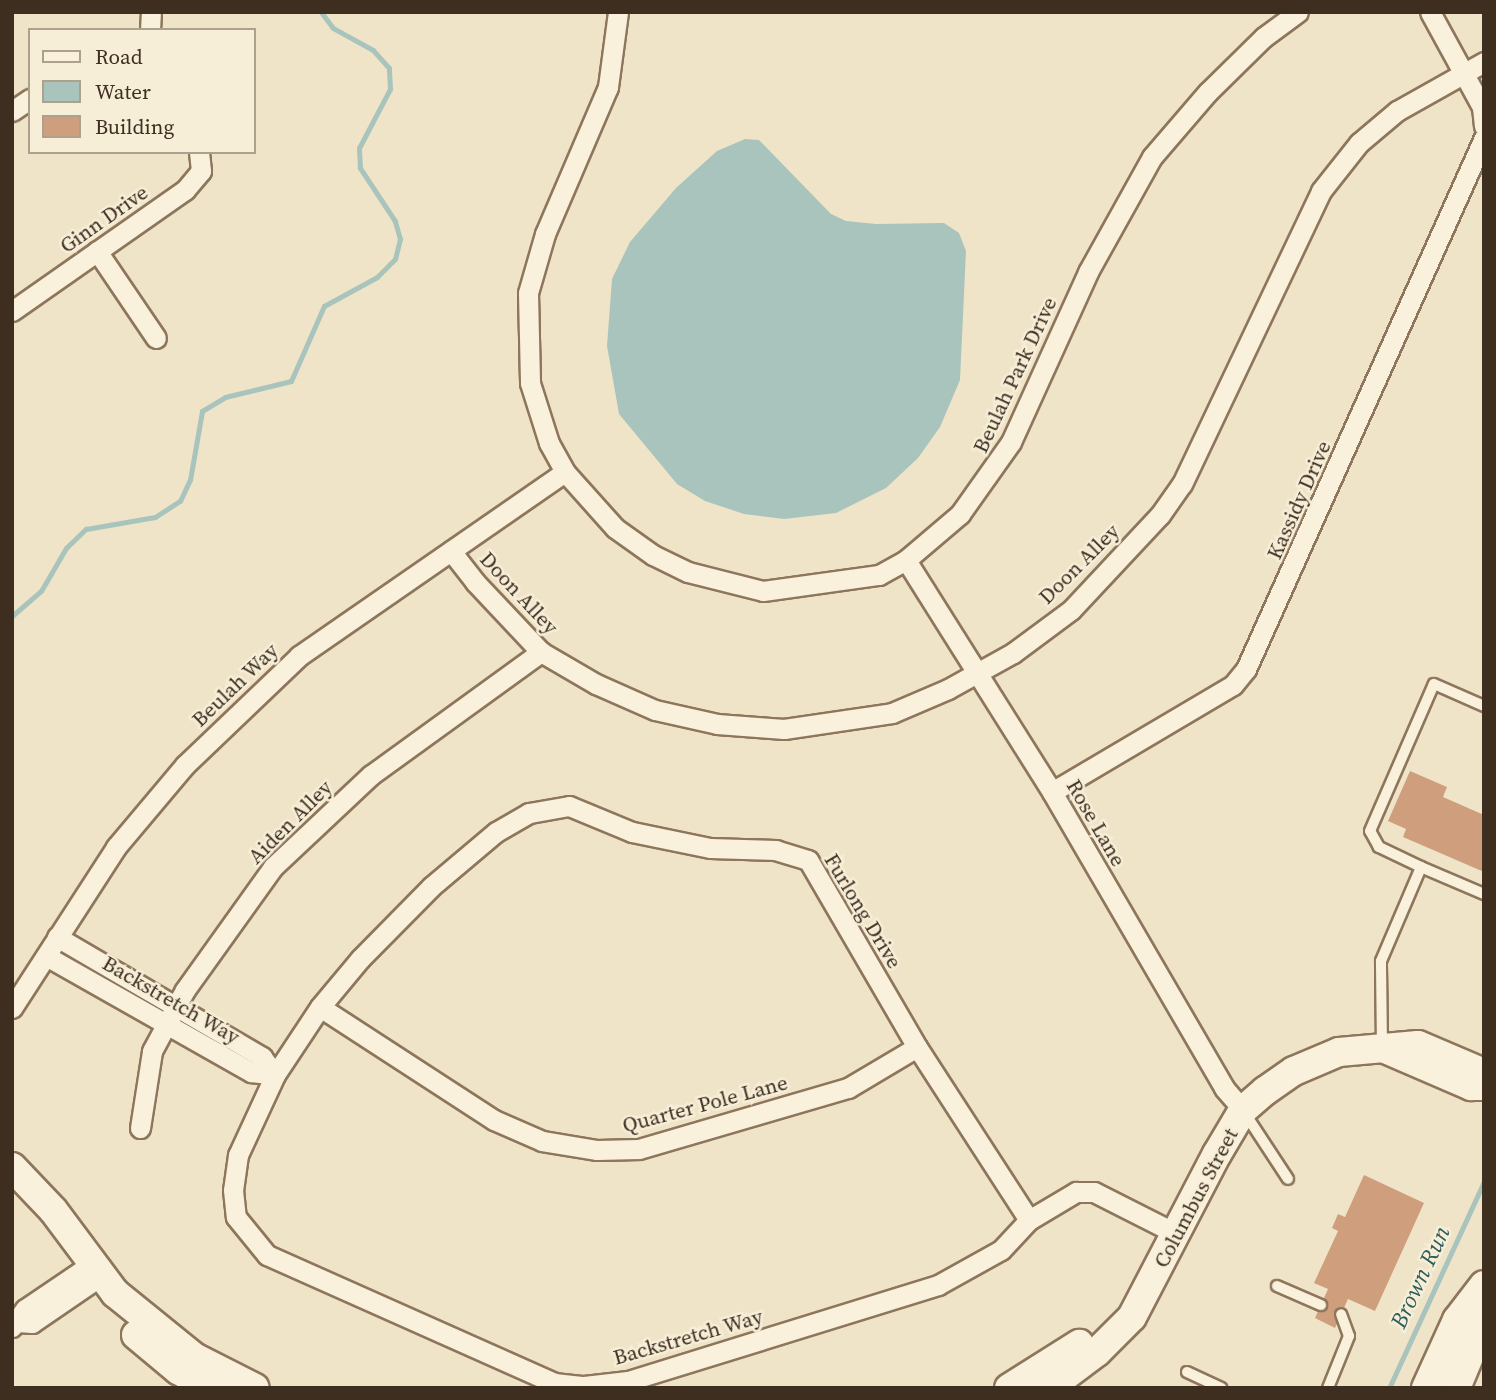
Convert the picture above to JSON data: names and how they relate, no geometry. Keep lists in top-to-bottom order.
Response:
{
  "streets": {
    "street": [
      "Ginn Drive",
      "Beulah Park Drive",
      "Kassidy Drive",
      "Doon Alley",
      "Beulah Way",
      "Aiden Alley",
      "Rose Lane",
      "Furlong Drive",
      "Backstretch Way",
      "Quarter Pole Lane",
      "Columbus Street"
    ]
  },
  "crossings": [
    ["Beulah Park Drive", "Beulah Way"],
    ["Beulah Park Drive", "Rose Lane"],
    ["Kassidy Drive", "Rose Lane"],
    ["Doon Alley", "Beulah Way"],
    ["Doon Alley", "Aiden Alley"],
    ["Doon Alley", "Rose Lane"],
    ["Beulah Way", "Backstretch Way"],
    ["Aiden Alley", "Backstretch Way"],
    ["Rose Lane", "Columbus Street"],
    ["Furlong Drive", "Backstretch Way"],
    ["Furlong Drive", "Quarter Pole Lane"],
    ["Backstretch Way", "Columbus Street"]
  ],
  "water": ["Brown Run"],
  "legend": ["Road", "Water", "Building"]
}
